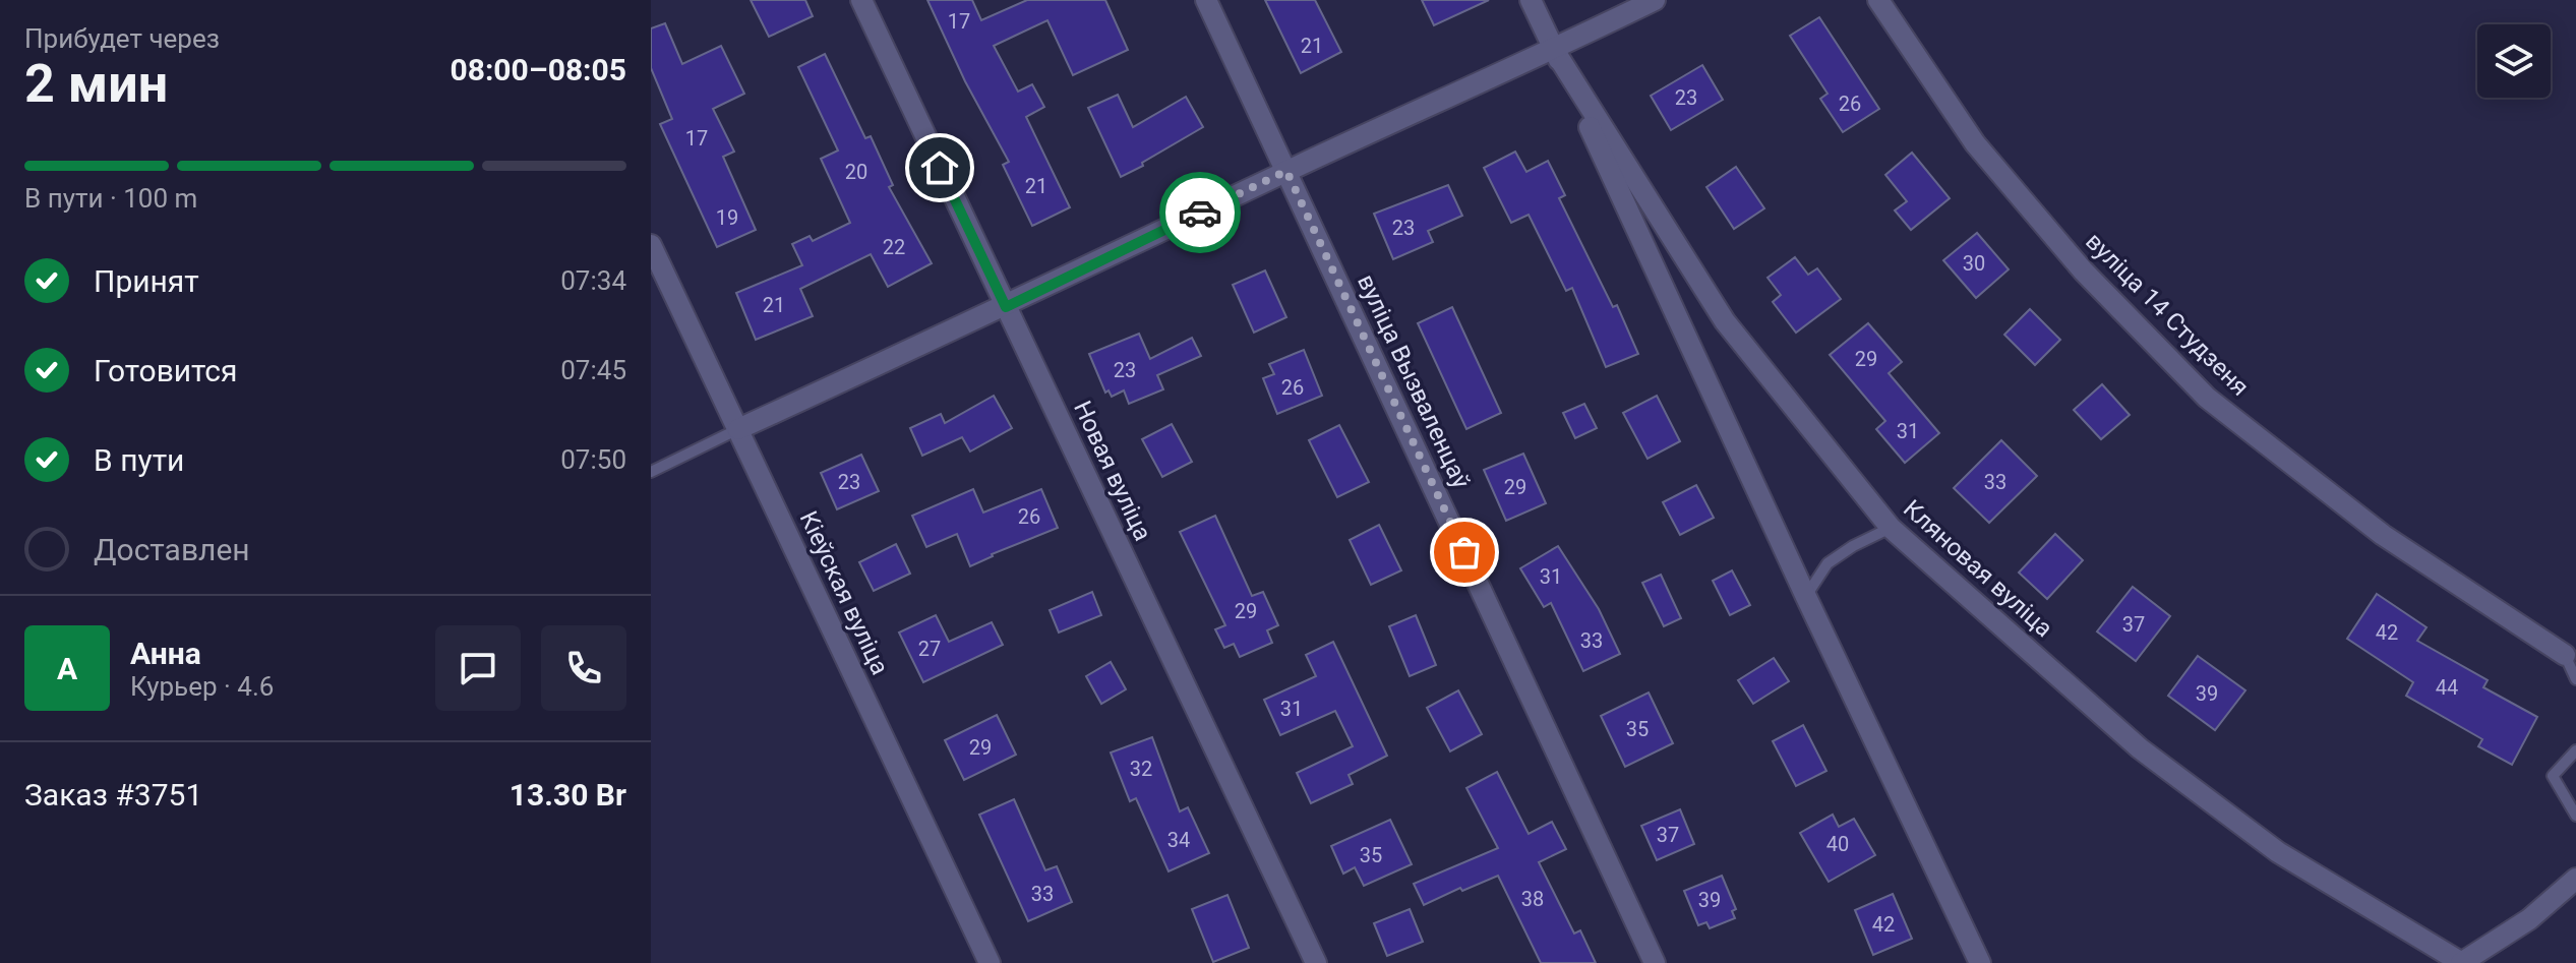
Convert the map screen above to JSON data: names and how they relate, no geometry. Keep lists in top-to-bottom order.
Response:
{
  "streets": {
    "street": [
      "вуліца 14 Студзеня",
      "вуліца Вызваленцаў",
      "Новая вуліца",
      "Кляновая вуліца",
      "Кіеўская вуліца"
    ]
  },
  "house_numbers": [
    "17",
    "21",
    "23",
    "26",
    "17",
    "20",
    "21",
    "19",
    "23",
    "22",
    "30",
    "21",
    "29",
    "23",
    "26",
    "31",
    "23",
    "33",
    "29",
    "26",
    "31",
    "29",
    "37",
    "42",
    "33",
    "27",
    "44",
    "39",
    "31",
    "35",
    "29",
    "32",
    "37",
    "34",
    "40",
    "35",
    "33",
    "38",
    "39",
    "42"
  ],
  "page": {
    "heading": ["2 мин", "Прибудет через", "08:00–08:05"],
    "panel": [
      "Анна",
      "Курьер · 4.6",
      "Заказ #3751",
      "13.30 Br"
    ],
    "bar": "В пути · 100 m",
    "list": [
      ["Принят", "07:34"],
      ["Готовится", "07:45"],
      ["В пути", "07:50"],
      "Доставлен"
    ],
    "round": "А"
  }
}
